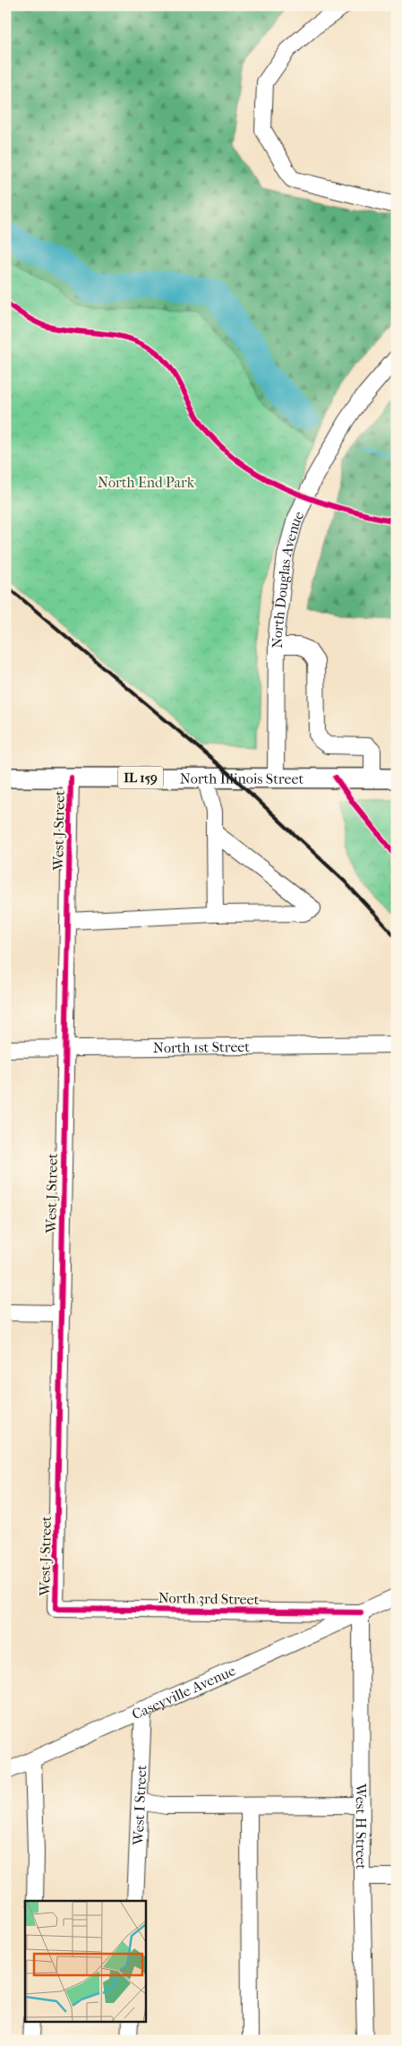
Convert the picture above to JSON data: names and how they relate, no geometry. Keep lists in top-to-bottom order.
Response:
{
  "streets": {
    "main road": ["IL 159", "North Illinois Street"],
    "street": [
      "North Douglas Avenue",
      "West J Street",
      "North 1st Street",
      "North 3rd Street",
      "Caseyville Avenue",
      "West I Street",
      "West H Street"
    ]
  },
  "crossings": [
    ["North Douglas Avenue", "North Illinois Street"],
    ["North Illinois Street", "West J Street"],
    ["West J Street", "North 1st Street"],
    ["West J Street", "North 3rd Street"],
    ["North 3rd Street", "Caseyville Avenue"],
    ["North 3rd Street", "West H Street"],
    ["Caseyville Avenue", "West I Street"],
    ["Caseyville Avenue", "West H Street"]
  ],
  "parks": ["North End Park"]
}
